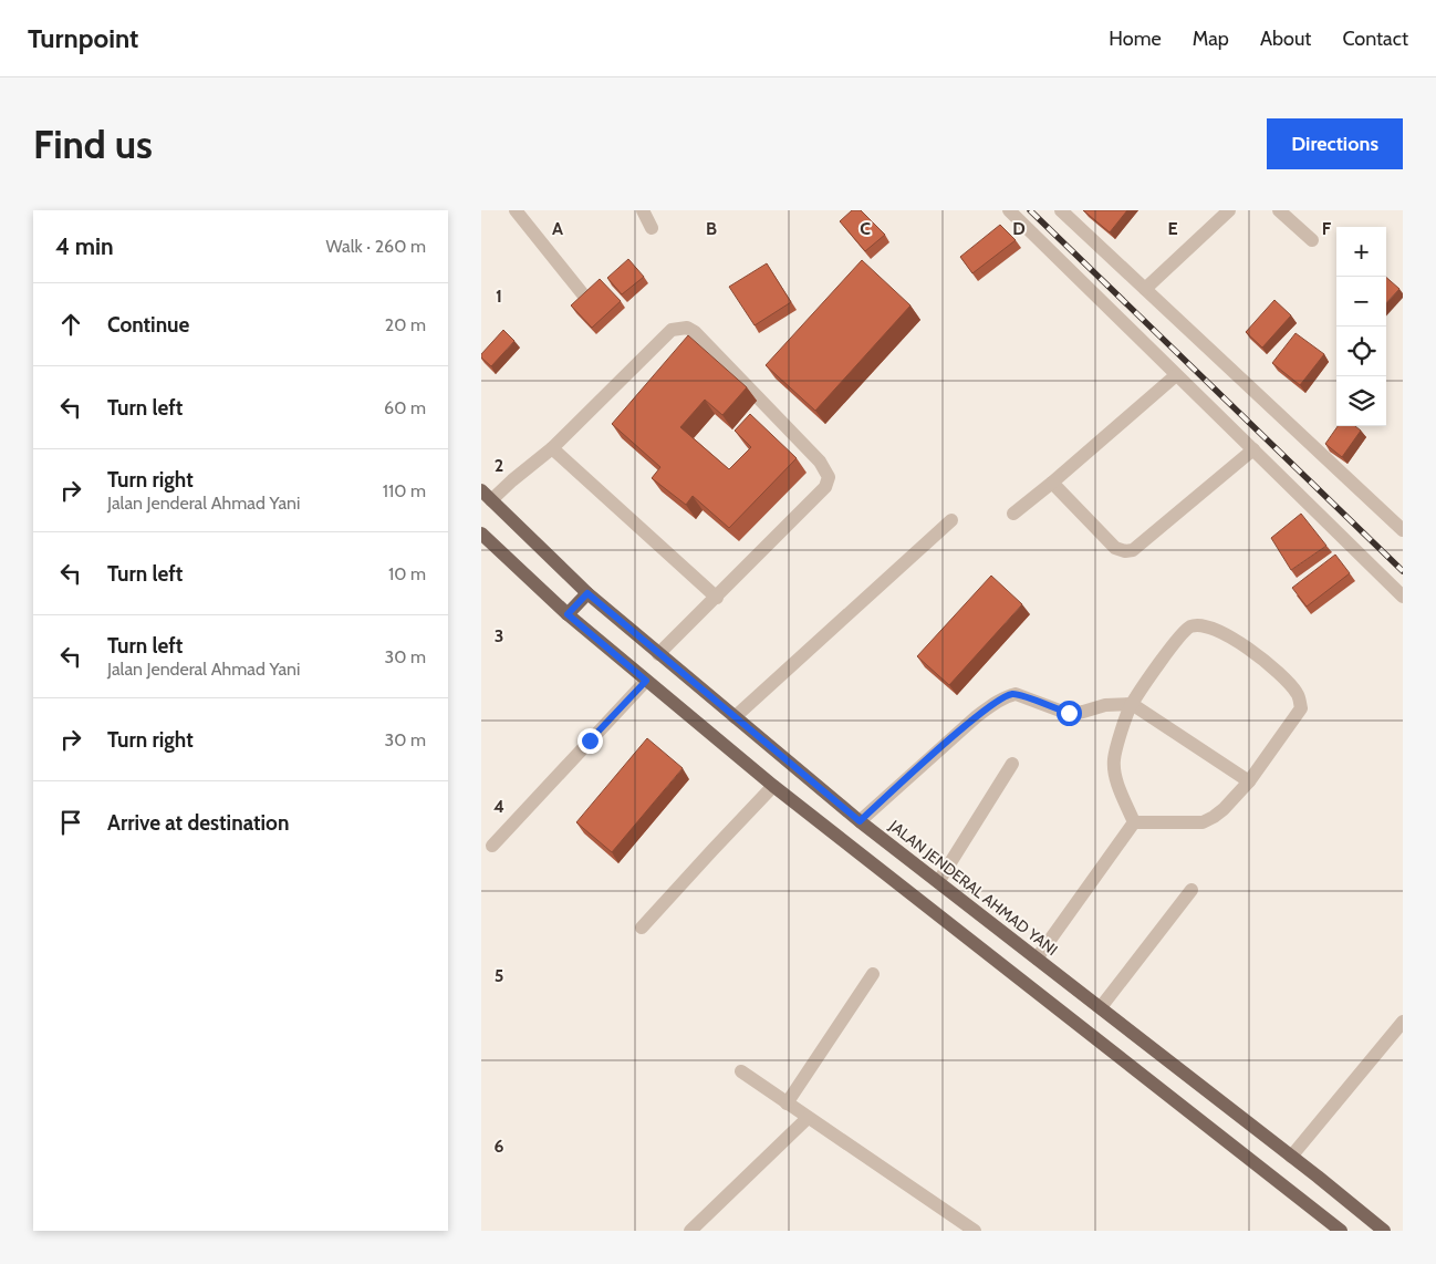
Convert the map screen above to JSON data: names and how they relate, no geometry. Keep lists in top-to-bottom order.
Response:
{
  "streets": {
    "main road": ["JALAN JENDERAL AHMAD YANI"]
  },
  "page": {
    "header": "Turnpoint",
    "nav": [
      "Home",
      "Map",
      "About",
      "Contact"
    ],
    "buttons": "Directions",
    "title": "Find us",
    "heading": ["4 min", "Walk · 260 m"],
    "map_buttons": ["+", "−"],
    "list": [
      ["Continue", "20 m"],
      ["Turn left", "60 m"],
      ["Turn right", "Jalan Jenderal Ahmad Yani", "110 m"],
      ["Turn left", "10 m"],
      ["Turn left", "Jalan Jenderal Ahmad Yani", "30 m"],
      ["Turn right", "30 m"],
      "Arrive at destination"
    ]
  },
  "grid": {
    "columns": [
      "A",
      "B",
      "C",
      "D",
      "E",
      "F"
    ],
    "rows": [
      "1",
      "2",
      "3",
      "4",
      "5",
      "6"
    ]
  }
}
